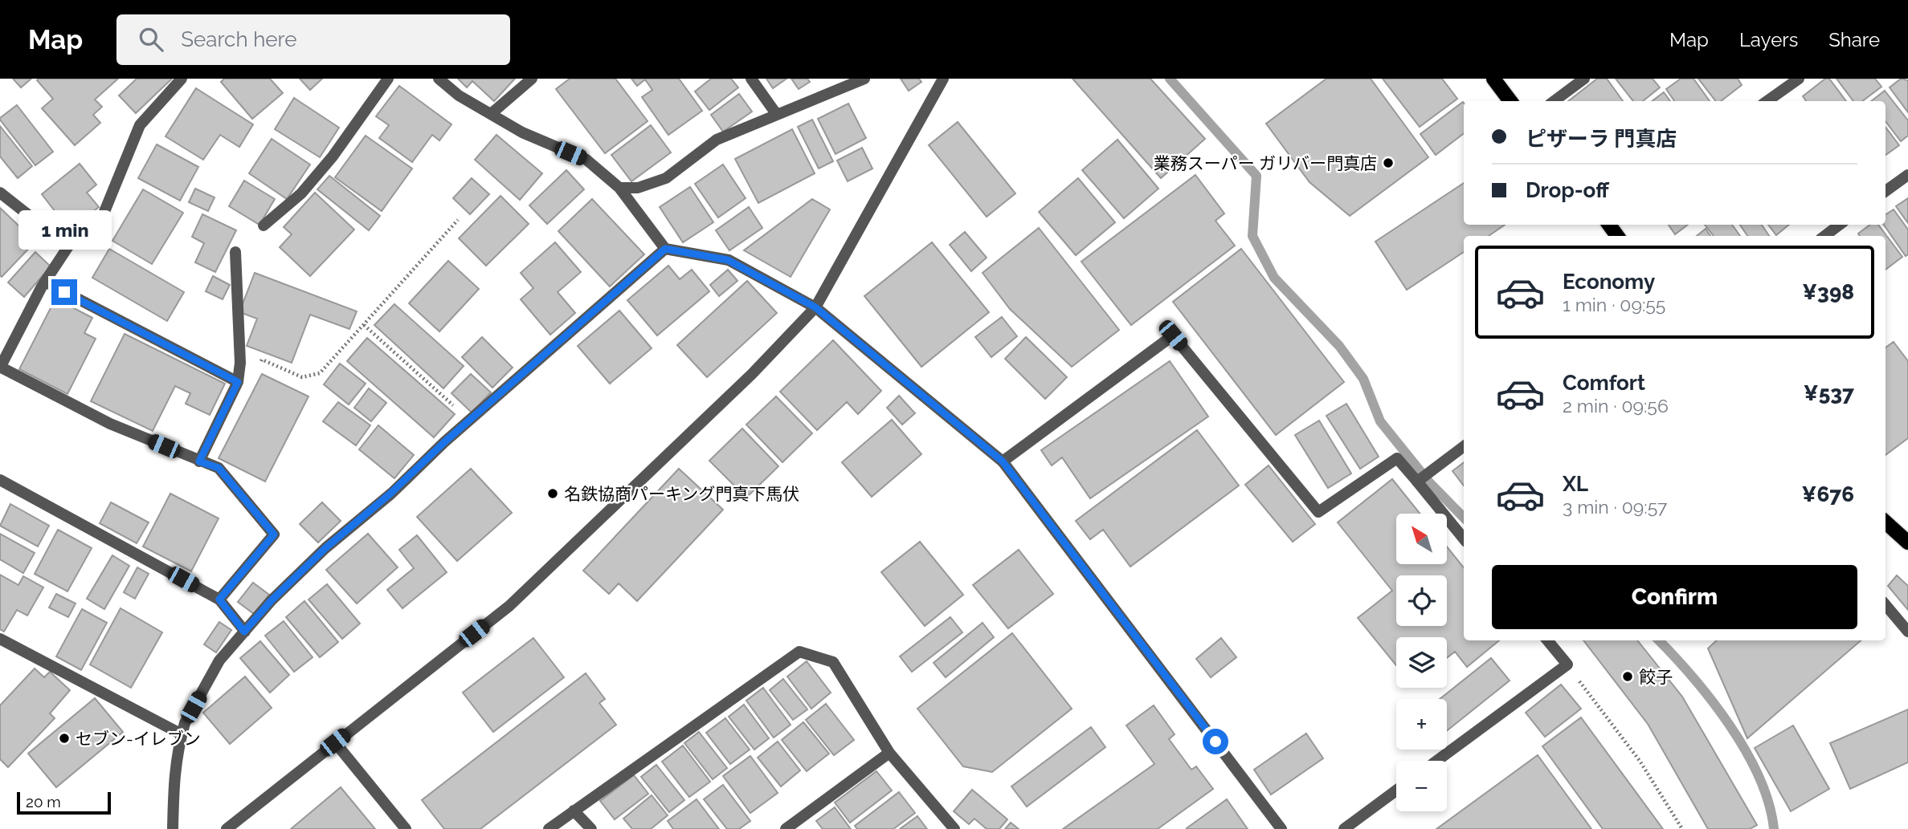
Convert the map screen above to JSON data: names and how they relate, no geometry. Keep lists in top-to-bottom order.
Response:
{
  "places": [
    "業務スーパー ガリバー門真店",
    "名鉄協商パーキング門真下馬伏",
    "餃子",
    "セブン-イレブン"
  ],
  "scale_bar": "20 m",
  "north": "top left",
  "page": {
    "header": "Map",
    "search": "Search here",
    "nav": ["Map", "Layers", "Share"],
    "banner": ["ピザーラ 門真店", "Drop-off"],
    "bubble": "1 min",
    "list": [
      {
        "name": "Economy",
        "note": "1 min · 09:55",
        "value": "¥398"
      },
      {
        "name": "Comfort",
        "note": "2 min · 09:56",
        "value": "¥537"
      },
      {
        "name": "XL",
        "note": "3 min · 09:57",
        "value": "¥676"
      }
    ],
    "map_buttons": ["+", "−"],
    "buttons": "Confirm",
    "scale": "20 m"
  }
}
